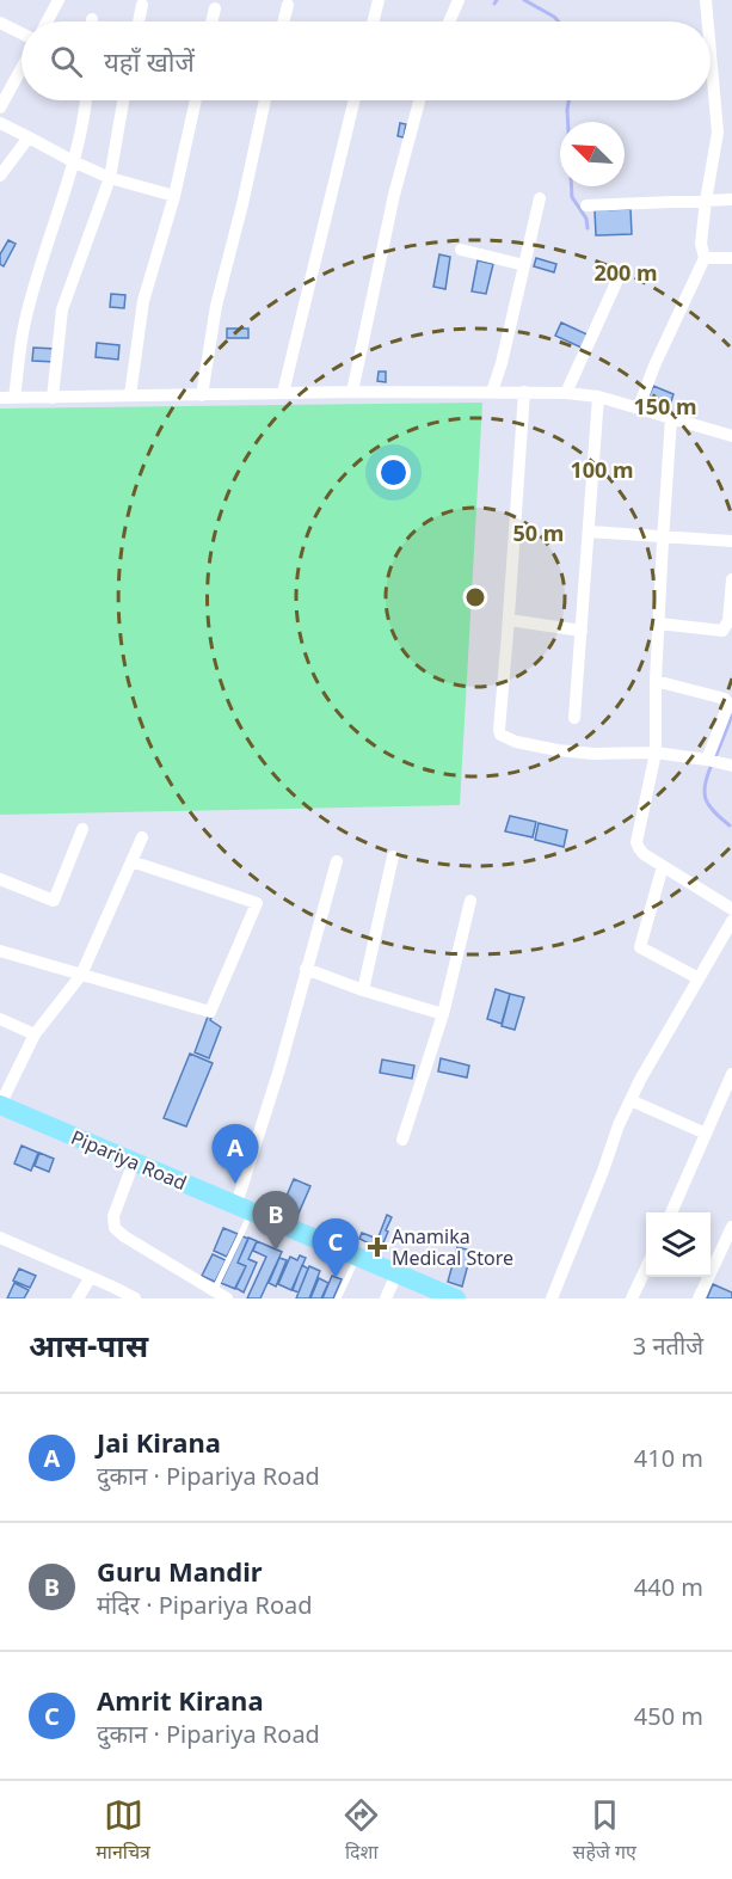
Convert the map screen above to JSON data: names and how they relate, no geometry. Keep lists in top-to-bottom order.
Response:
{
  "streets": {
    "main road": ["Pipariya Road"]
  },
  "places": {
    "health": ["Anamika Medical Store"]
  },
  "north": "top left",
  "page": {
    "search": "यहाँ खोजें",
    "pins": ["A", "B", "C"],
    "heading": ["आस-पास", "3 नतीजे"],
    "list": [
      {
        "mark": "A",
        "name": "Jai Kirana",
        "note": "दुकान · Pipariya Road",
        "value": "410 m"
      },
      {
        "mark": "B",
        "name": "Guru Mandir",
        "note": "मंदिर · Pipariya Road",
        "value": "440 m"
      },
      {
        "mark": "C",
        "name": "Amrit Kirana",
        "note": "दुकान · Pipariya Road",
        "value": "450 m"
      }
    ],
    "nav": ["मानचित्र", "दिशा", "सहेजे गए"]
  },
  "rings": [
    "200 m",
    "150 m",
    "100 m",
    "50 m"
  ]
}
